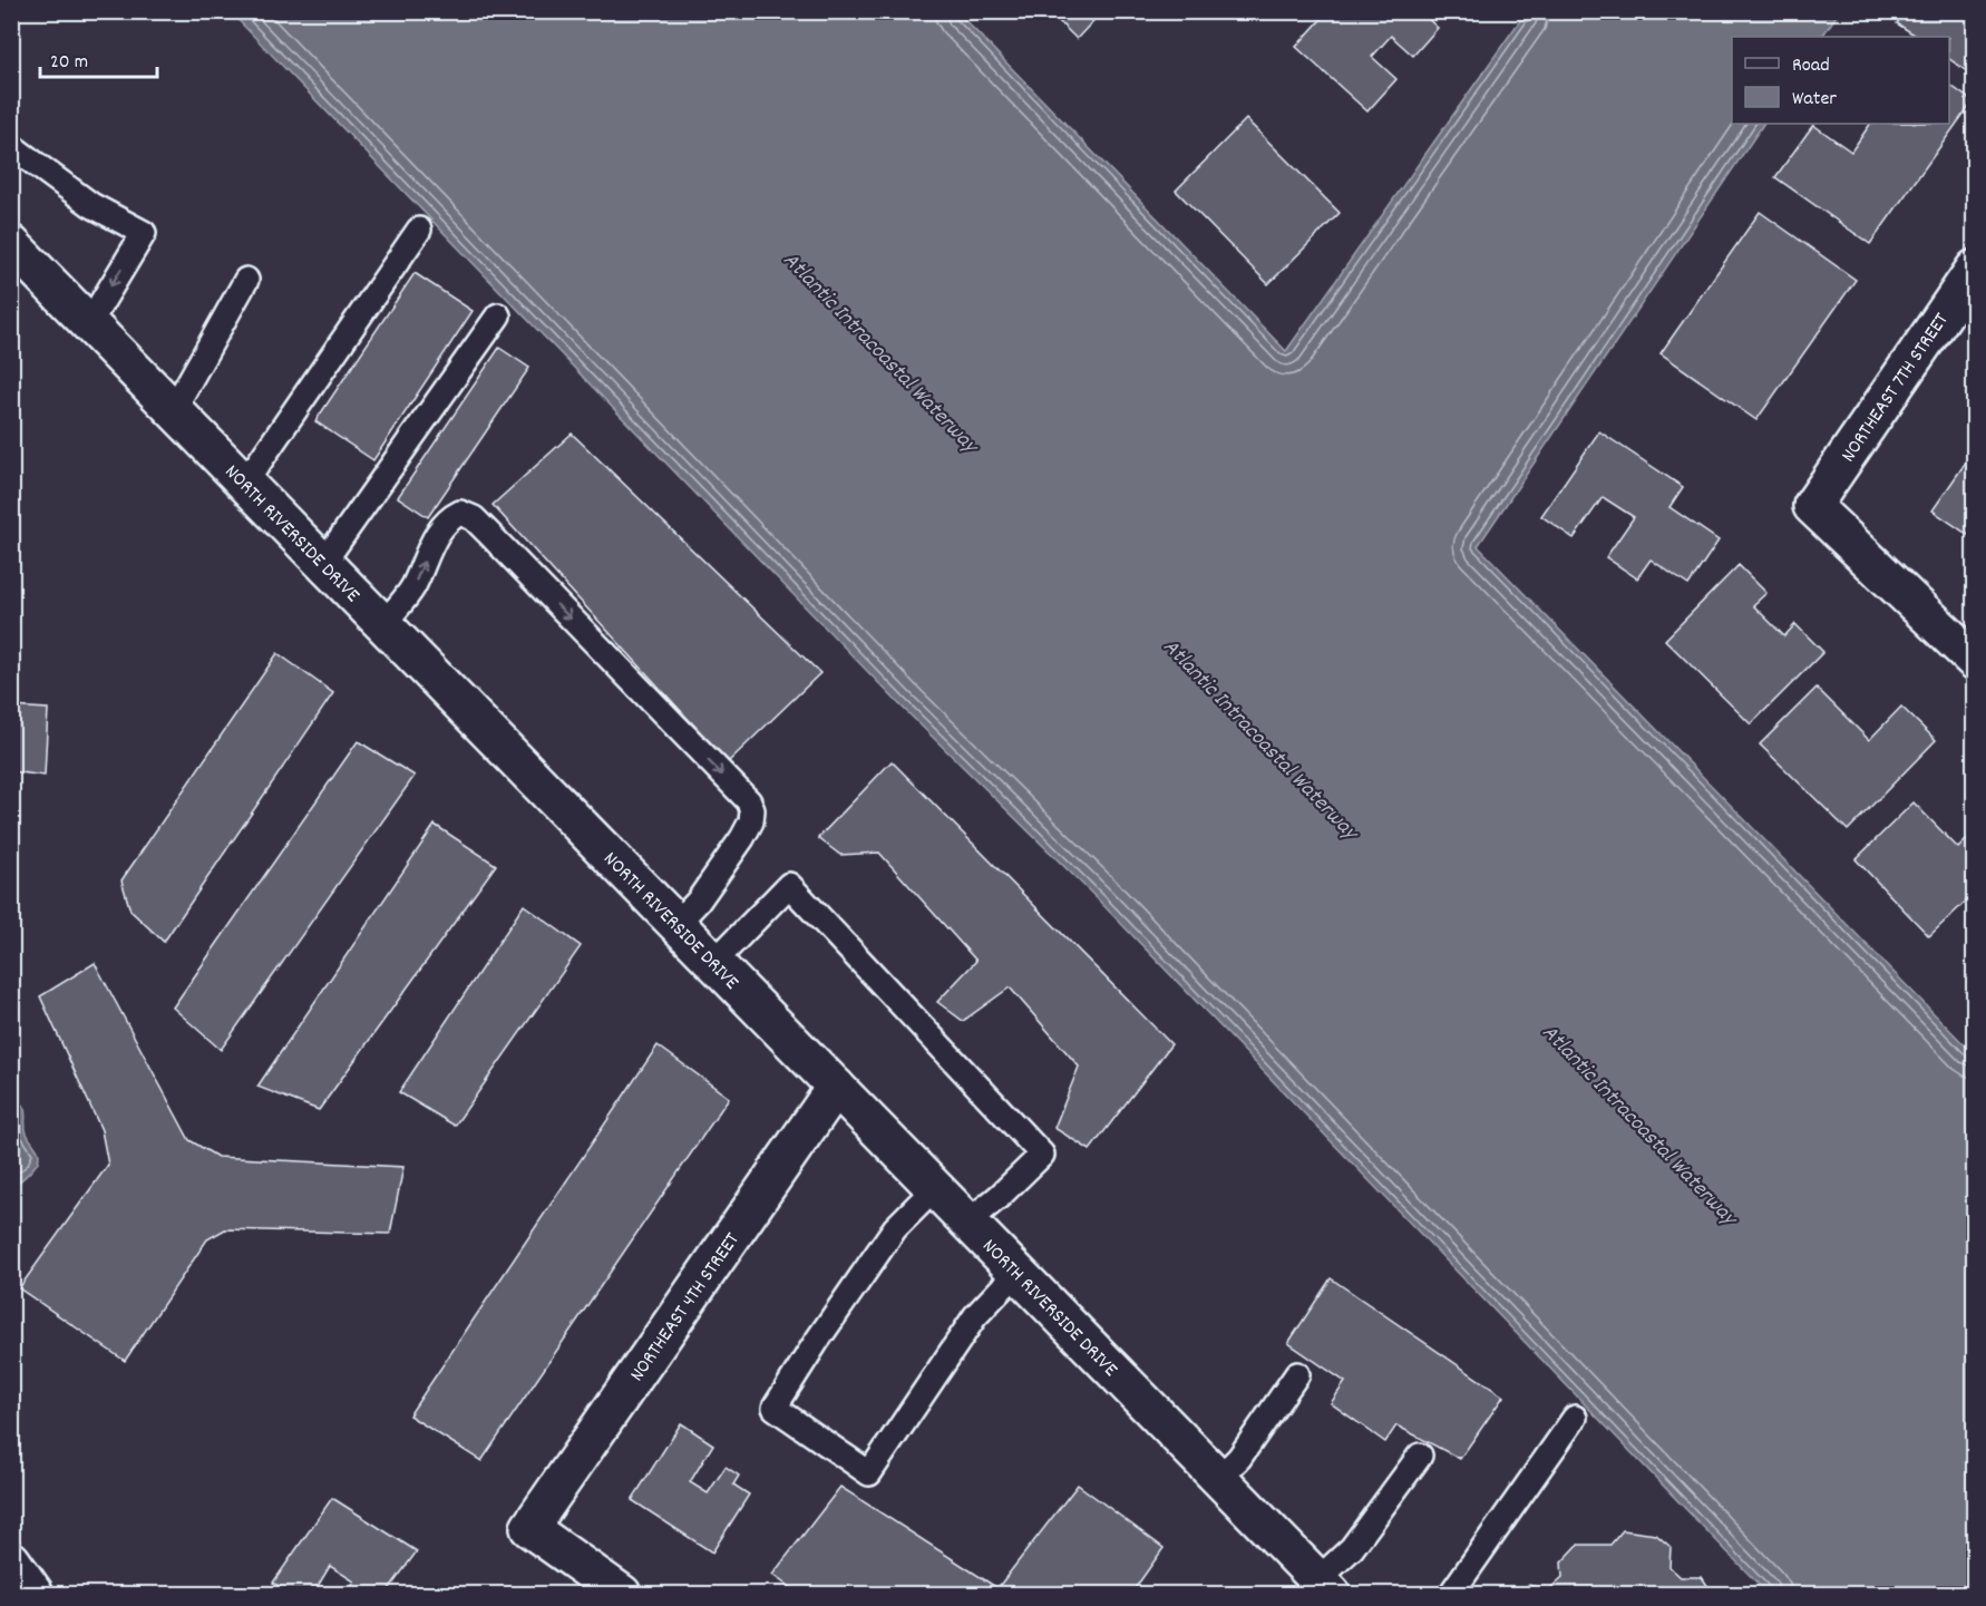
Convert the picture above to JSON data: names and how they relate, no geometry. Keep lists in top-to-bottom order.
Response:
{
  "streets": {
    "street": ["NORTHEAST 7TH STREET", "NORTH RIVERSIDE DRIVE", "NORTHEAST 4TH STREET"]
  },
  "crossings": [
    ["NORTH RIVERSIDE DRIVE", "NORTHEAST 4TH STREET"]
  ],
  "water": ["Atlantic Intracoastal Waterway"],
  "legend": ["Road", "Water"],
  "scale_bar": "20 m"
}
